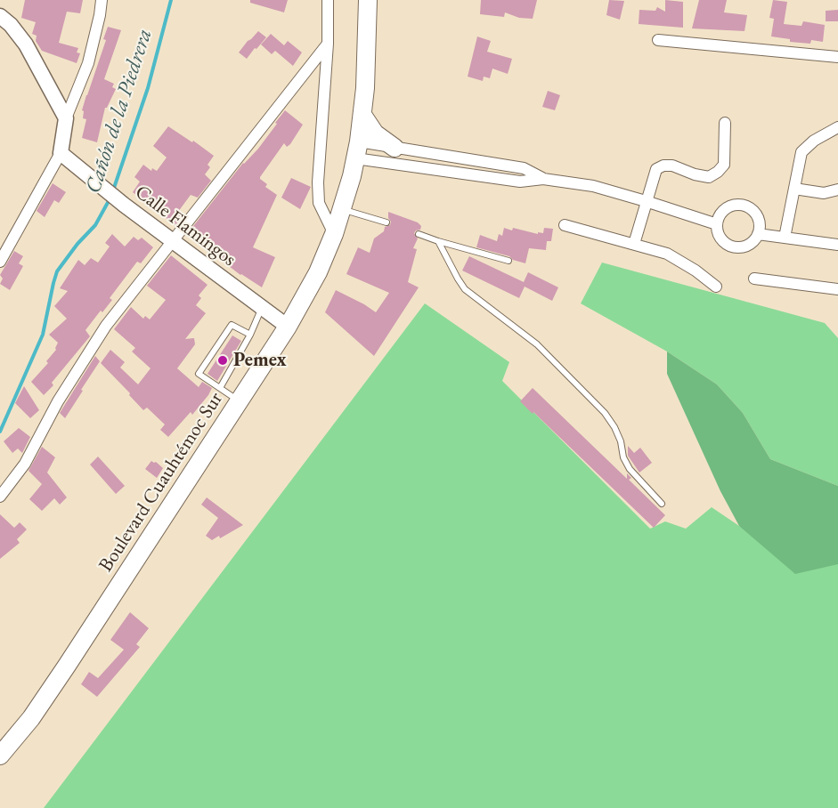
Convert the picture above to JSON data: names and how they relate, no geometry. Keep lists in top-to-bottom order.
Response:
{
  "streets": {
    "main road": ["Boulevard Cuauhtémoc Sur"],
    "street": ["Calle Flamingos"]
  },
  "crossings": [
    ["Calle Flamingos", "Boulevard Cuauhtémoc Sur"]
  ],
  "water": ["Cañón de la Piedrera"],
  "places": ["Pemex"]
}
